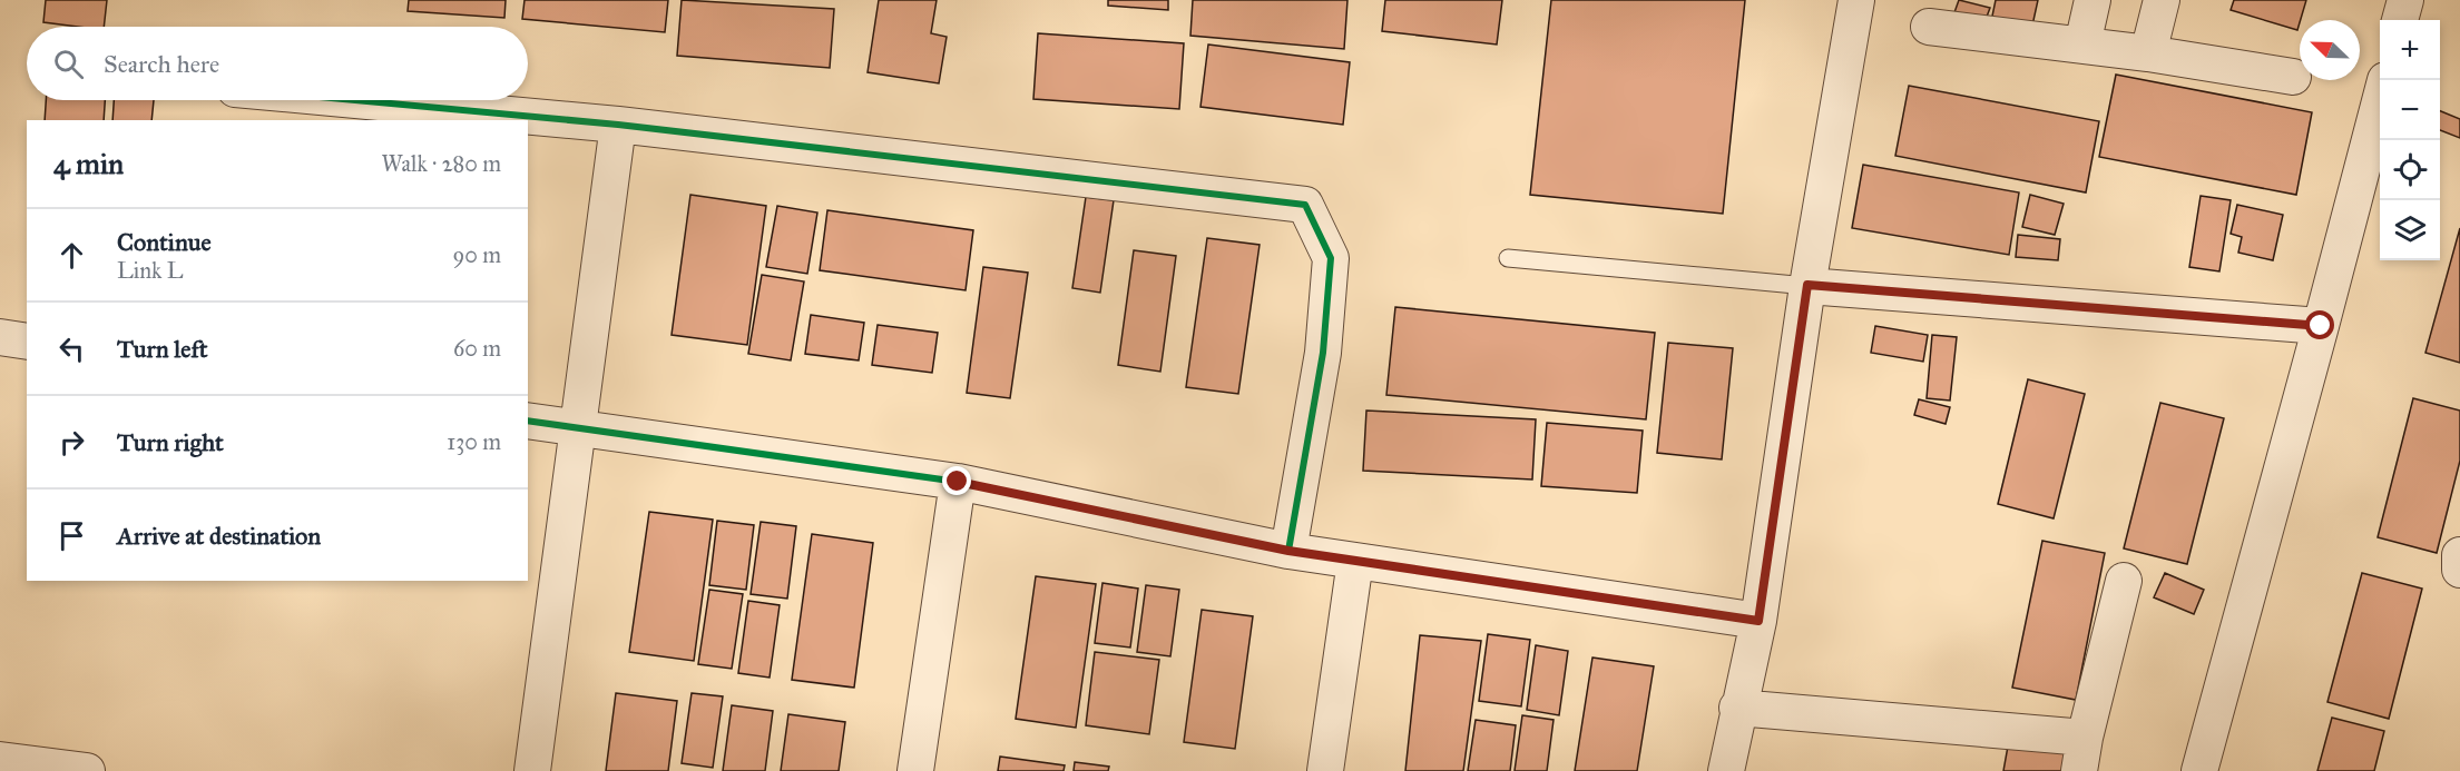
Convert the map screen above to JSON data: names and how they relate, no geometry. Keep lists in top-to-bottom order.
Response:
{
  "north": "top left",
  "page": {
    "map_buttons": ["+", "−"],
    "search": "Search here",
    "heading": ["4 min", "Walk · 280 m"],
    "list": [
      ["Continue", "Link L", "90 m"],
      ["Turn left", "60 m"],
      ["Turn right", "130 m"],
      "Arrive at destination"
    ]
  }
}
